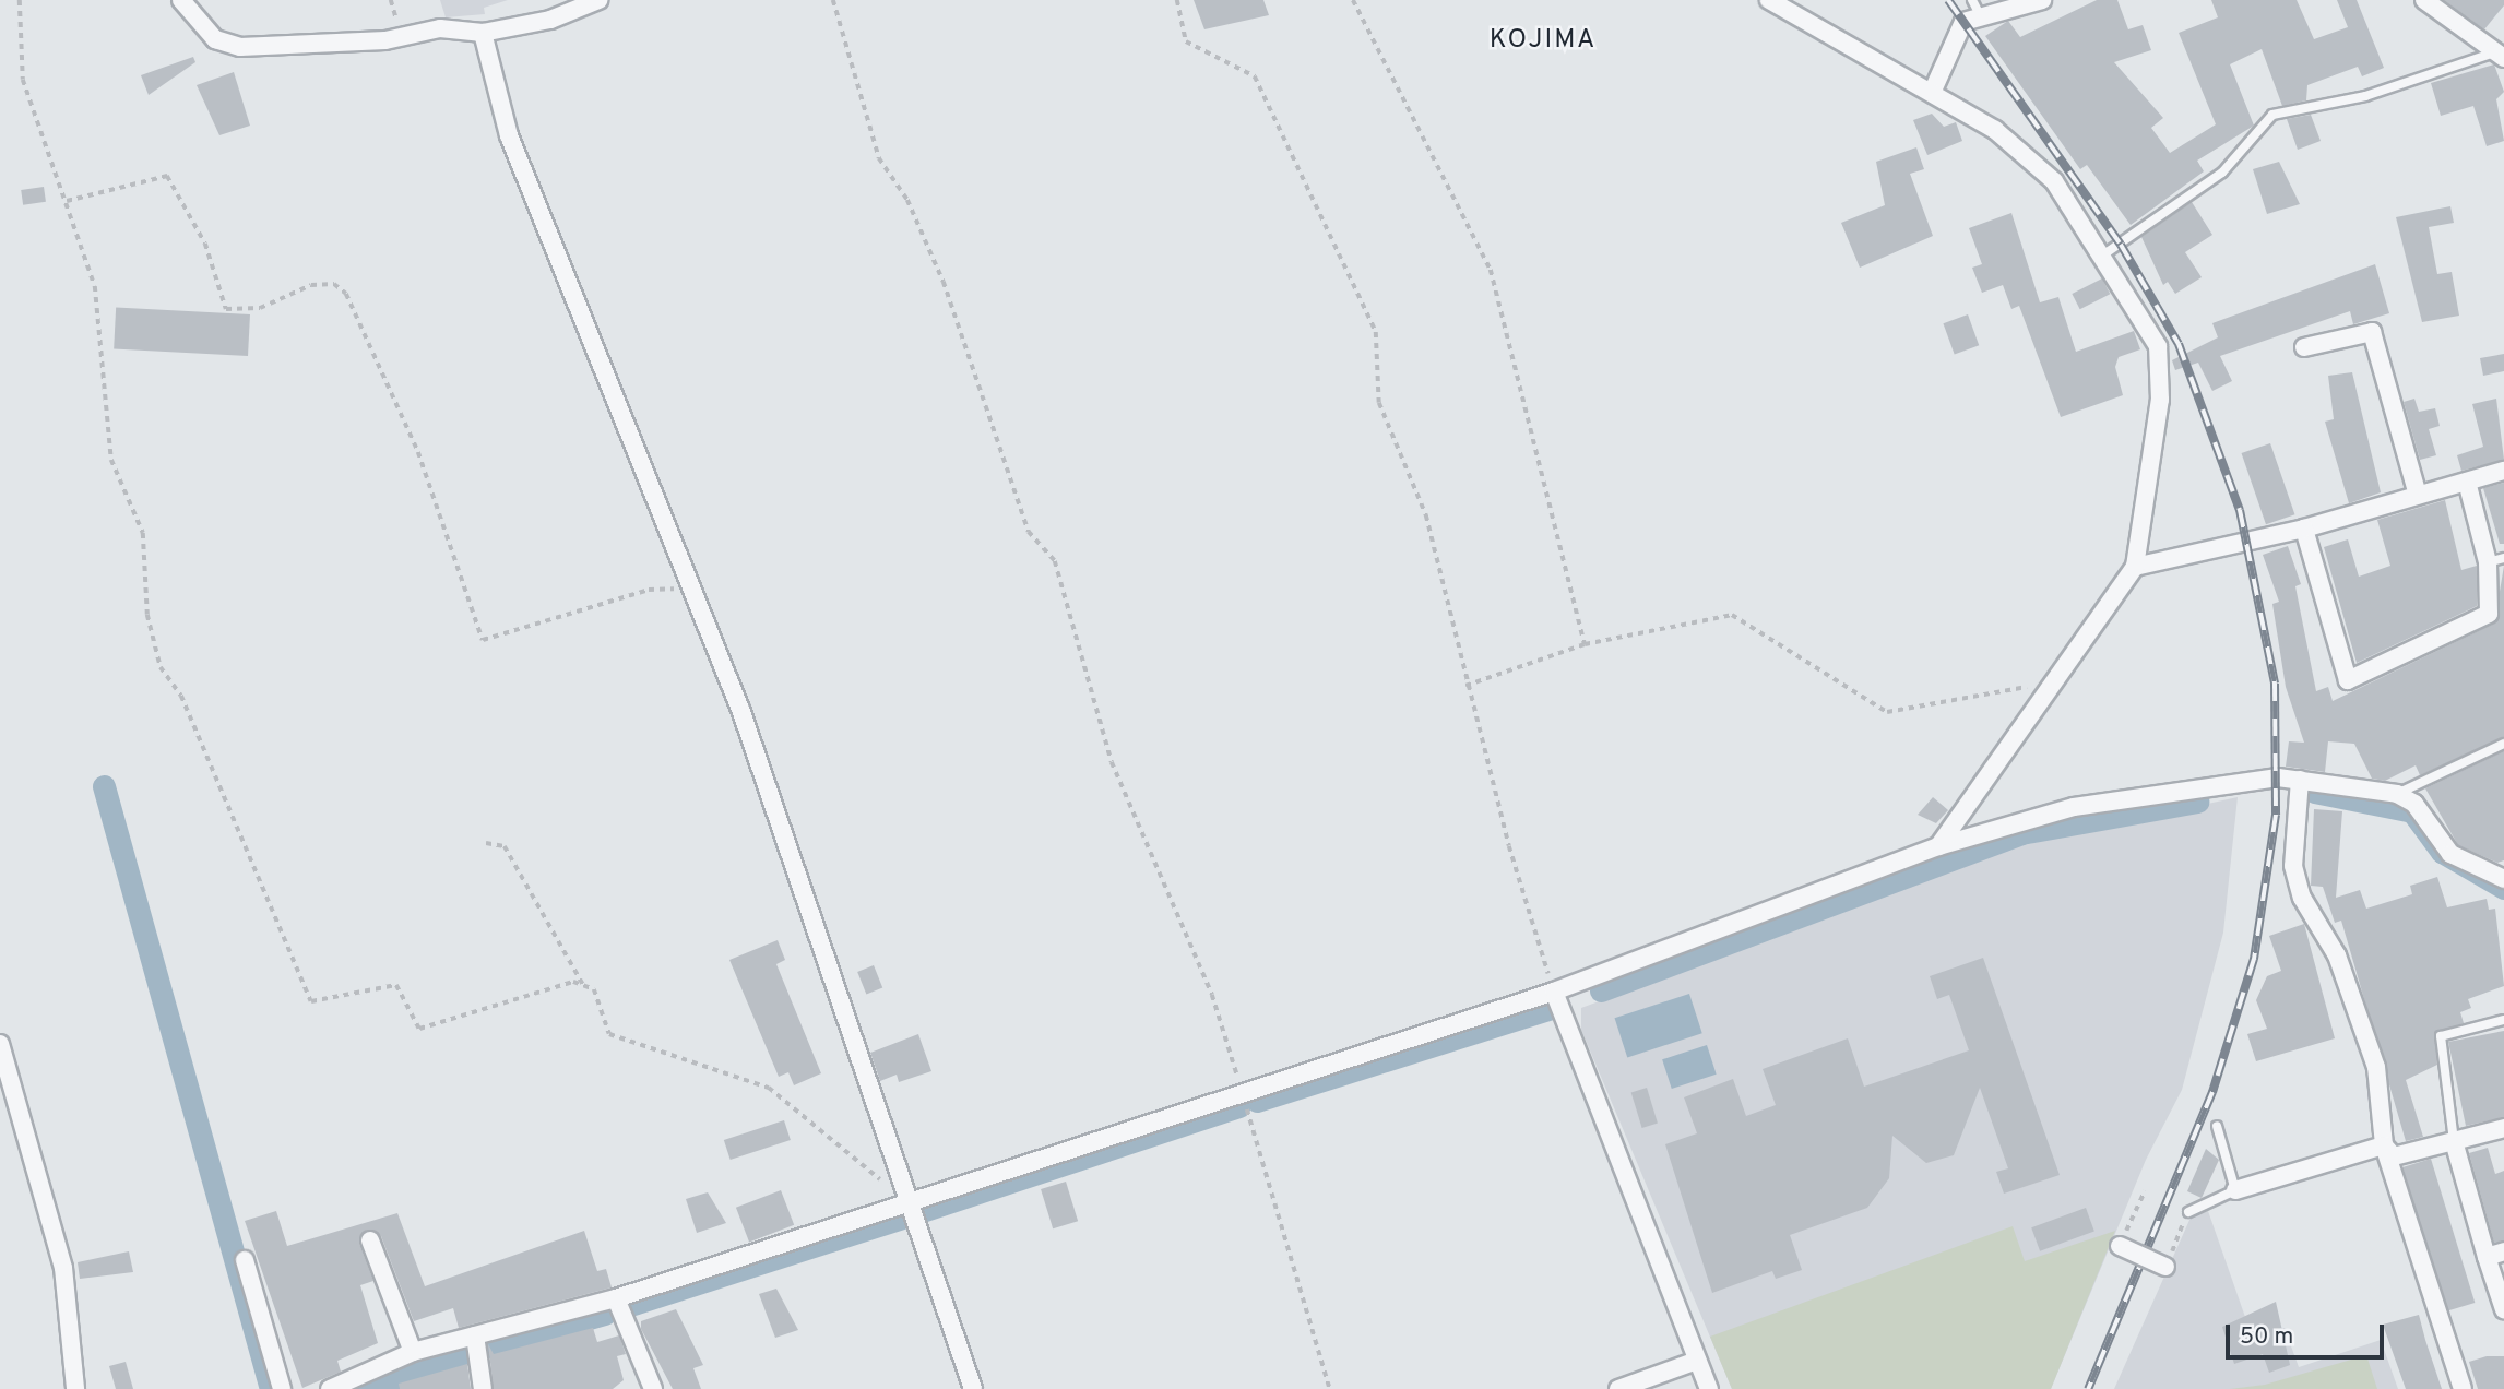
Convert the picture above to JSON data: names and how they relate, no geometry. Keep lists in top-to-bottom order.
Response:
{
  "districts": ["KOJIMA"],
  "scale_bar": "50 m"
}
